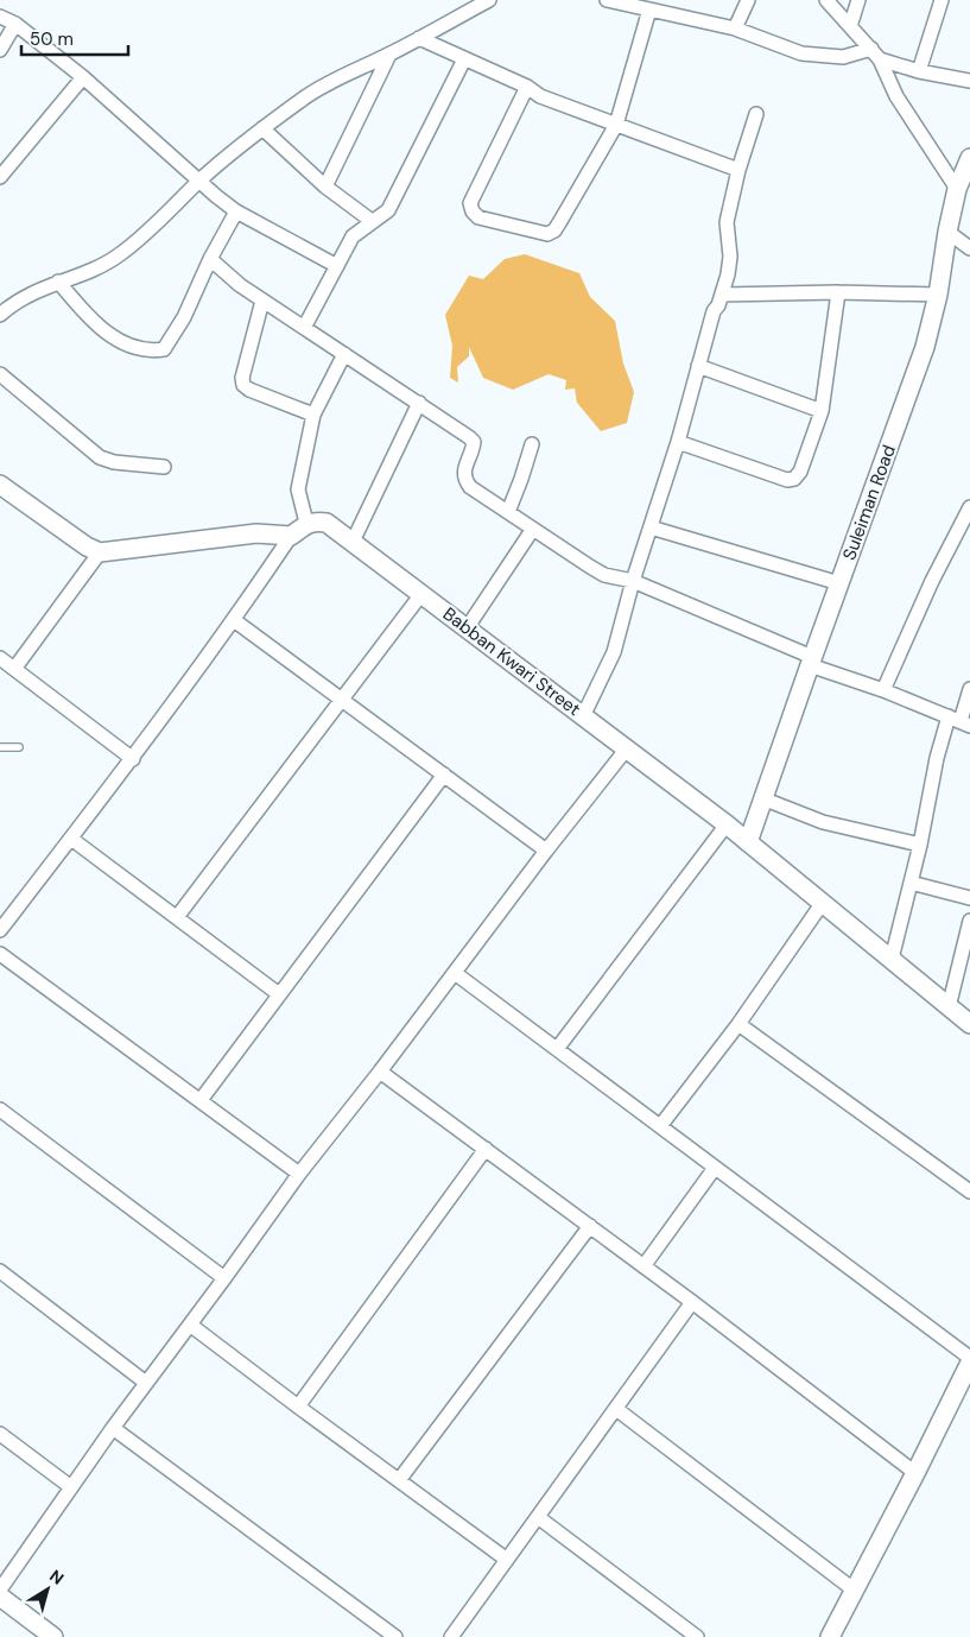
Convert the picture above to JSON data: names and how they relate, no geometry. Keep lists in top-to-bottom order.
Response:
{
  "streets": {
    "street": ["Suleiman Road", "Babban Kwari Street"]
  },
  "crossings": [
    ["Suleiman Road", "Babban Kwari Street"]
  ],
  "scale_bar": "50 m",
  "north": "top right"
}
